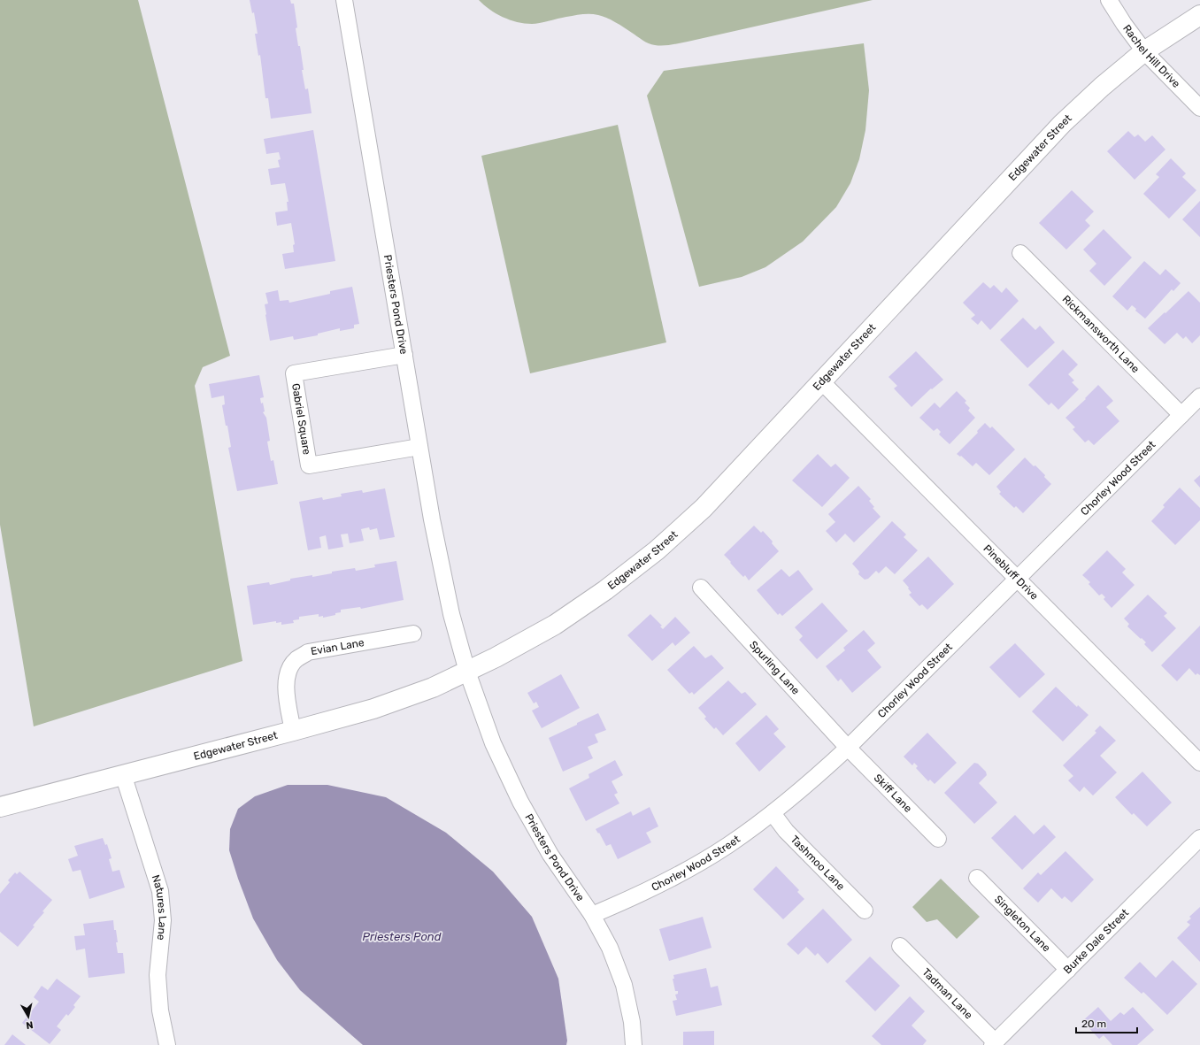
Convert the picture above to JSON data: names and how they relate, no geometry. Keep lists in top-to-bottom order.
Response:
{
  "streets": {
    "street": [
      "Rachel Hill Drive",
      "Edgewater Street",
      "Priesters Pond Drive",
      "Rickmansworth Lane",
      "Gabriel Square",
      "Chorley Wood Street",
      "Pinebluff Drive",
      "Evian Lane",
      "Spurling Lane",
      "Skiff Lane",
      "Tashmoo Lane",
      "Natures Lane",
      "Singleton Lane",
      "Burke Dale Street",
      "Tadman Lane"
    ]
  },
  "crossings": [
    ["Rachel Hill Drive", "Edgewater Street"],
    ["Edgewater Street", "Priesters Pond Drive"],
    ["Edgewater Street", "Pinebluff Drive"],
    ["Edgewater Street", "Evian Lane"],
    ["Edgewater Street", "Natures Lane"],
    ["Priesters Pond Drive", "Gabriel Square"],
    ["Priesters Pond Drive", "Chorley Wood Street"],
    ["Rickmansworth Lane", "Chorley Wood Street"],
    ["Chorley Wood Street", "Pinebluff Drive"],
    ["Chorley Wood Street", "Spurling Lane"],
    ["Chorley Wood Street", "Skiff Lane"],
    ["Chorley Wood Street", "Tashmoo Lane"],
    ["Spurling Lane", "Skiff Lane"],
    ["Singleton Lane", "Burke Dale Street"],
    ["Burke Dale Street", "Tadman Lane"]
  ],
  "water": ["Priesters Pond"],
  "scale_bar": "20 m",
  "north": "bottom"
}
